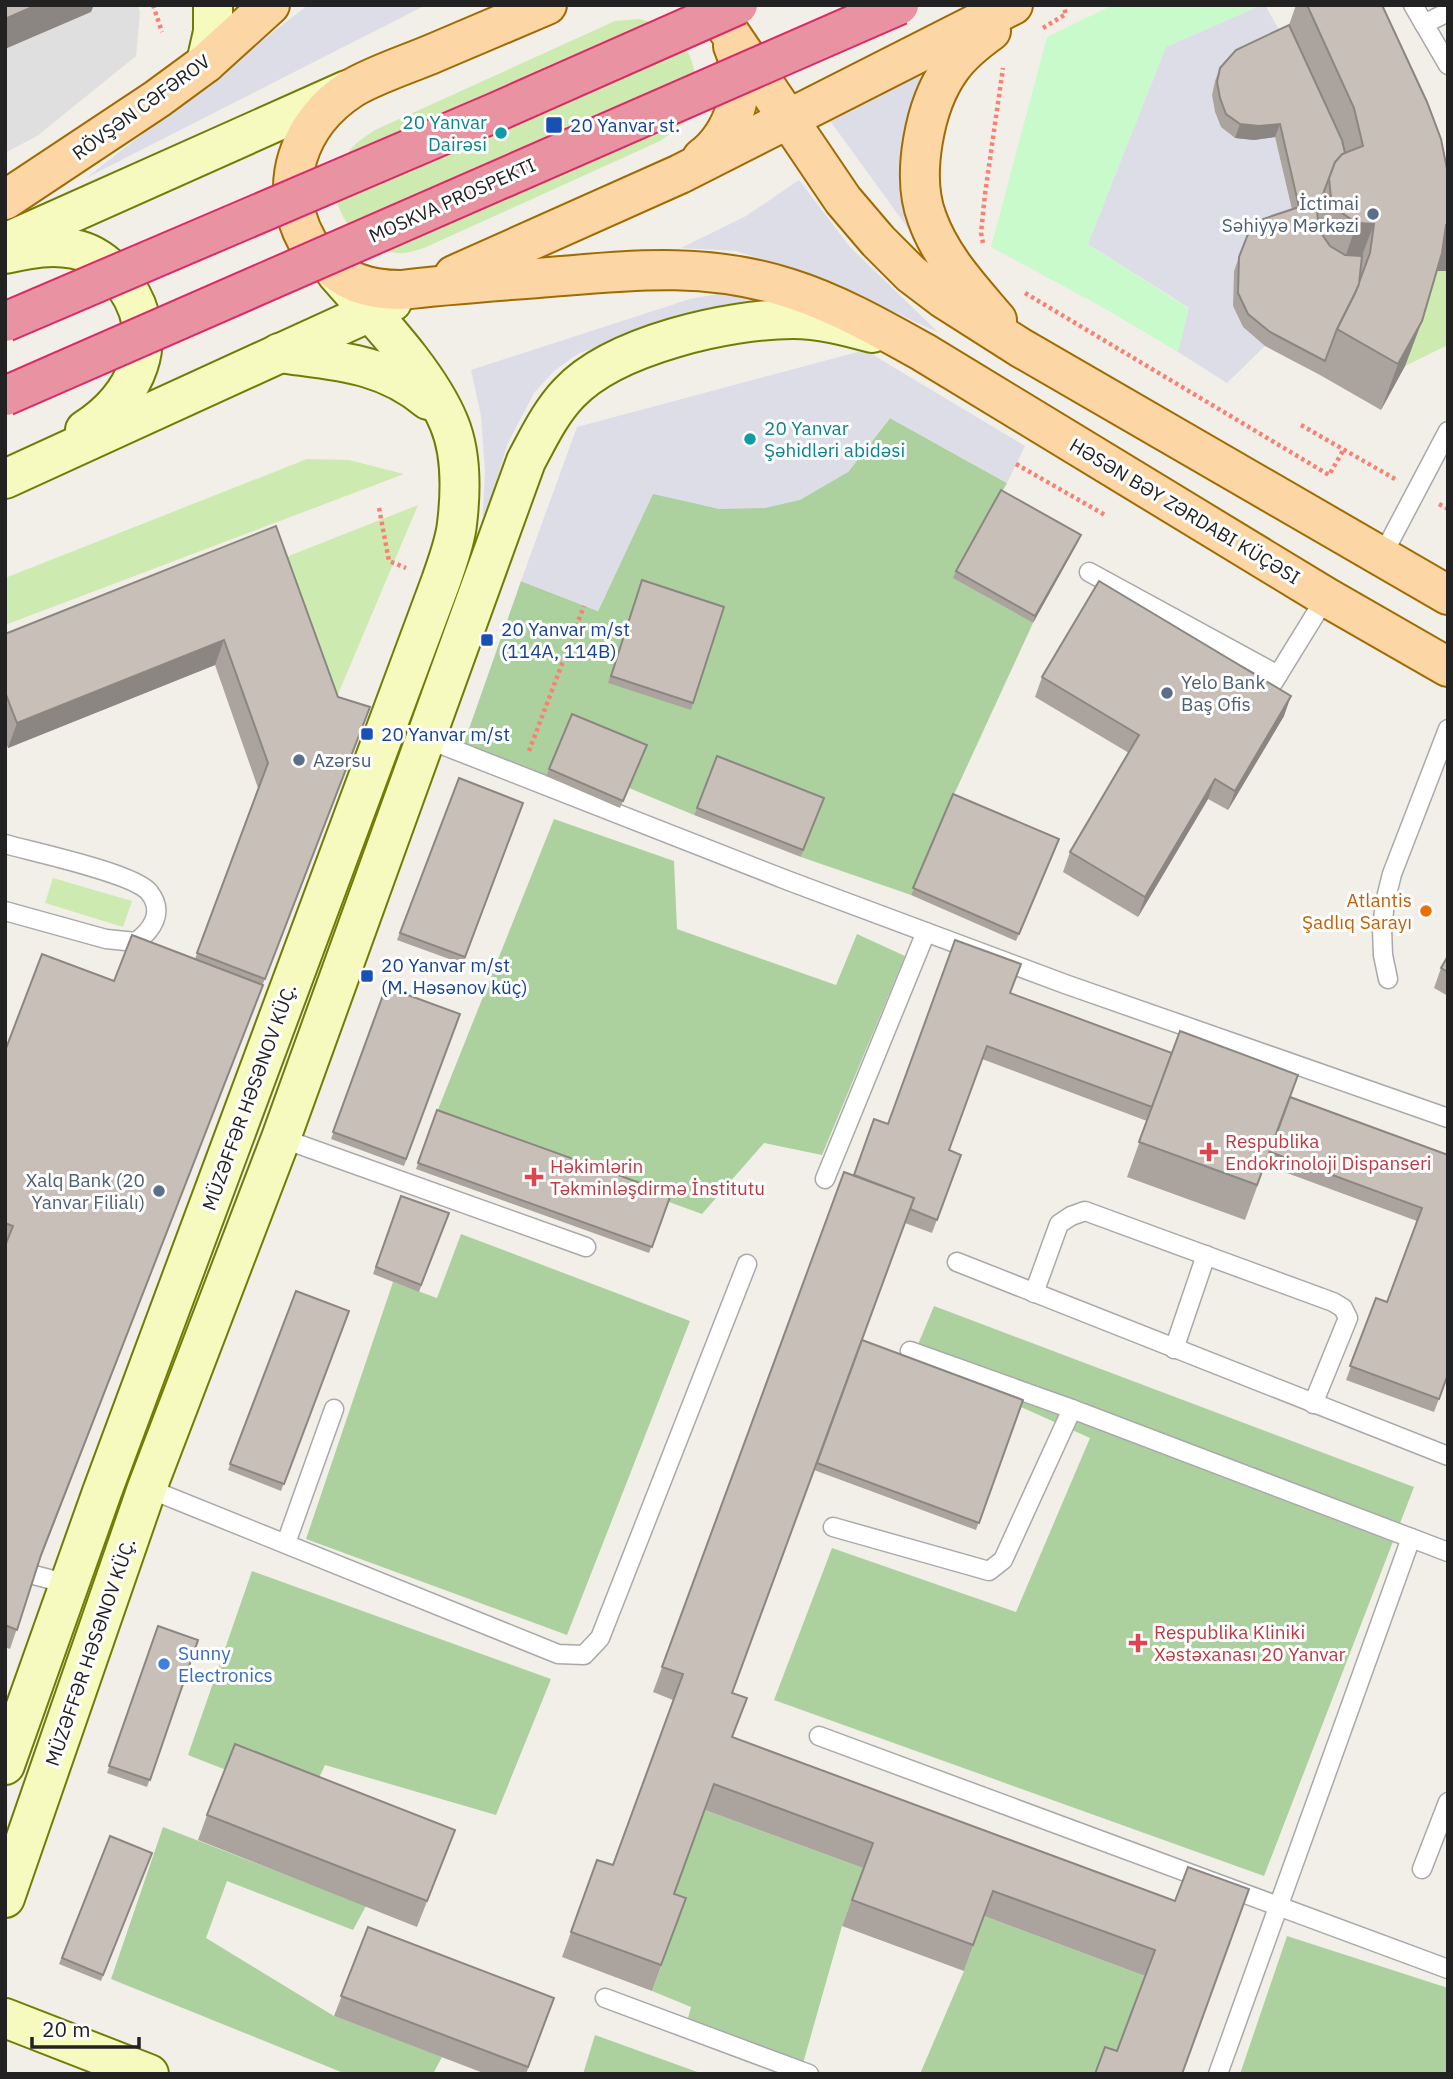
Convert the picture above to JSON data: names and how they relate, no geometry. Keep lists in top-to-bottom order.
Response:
{
  "streets": {
    "highway": ["MOSKVA PROSPEKTI"],
    "main road": ["RÖVŞƏN CƏFƏROV", "HƏSƏN BƏY ZƏRDABI KÜÇƏSI", "MÜZƏFFƏR HƏSƏNOV KÜÇ."]
  },
  "crossings": [
    ["HƏSƏN BƏY ZƏRDABI KÜÇƏSI", "MÜZƏFFƏR HƏSƏNOV KÜÇ."]
  ],
  "places": {
    "transit": [
      "20 Yanvar st.",
      "20 Yanvar m/st (114A, 114B)",
      "20 Yanvar m/st",
      "20 Yanvar m/st (M. Həsənov küç)"
    ],
    "other": [
      "20 Yanvar Dairəsi",
      "İctimai Səhiyyə Mərkəzi",
      "20 Yanvar Şəhidləri abidəsi",
      "Yelo Bank Baş Ofis",
      "Azərsu",
      "Atlantis Şadlıq Sarayı",
      "Xalq Bank (20 Yanvar Filialı)",
      "Sunny Electronics"
    ],
    "health": ["Respublika Endokrinoloji Dispanseri", "Həkimlərin Təkminləşdirmə İnstitutu", "Respublika Kliniki Xəstəxanası 20 Yanvar"]
  },
  "scale_bar": "20 m"
}
